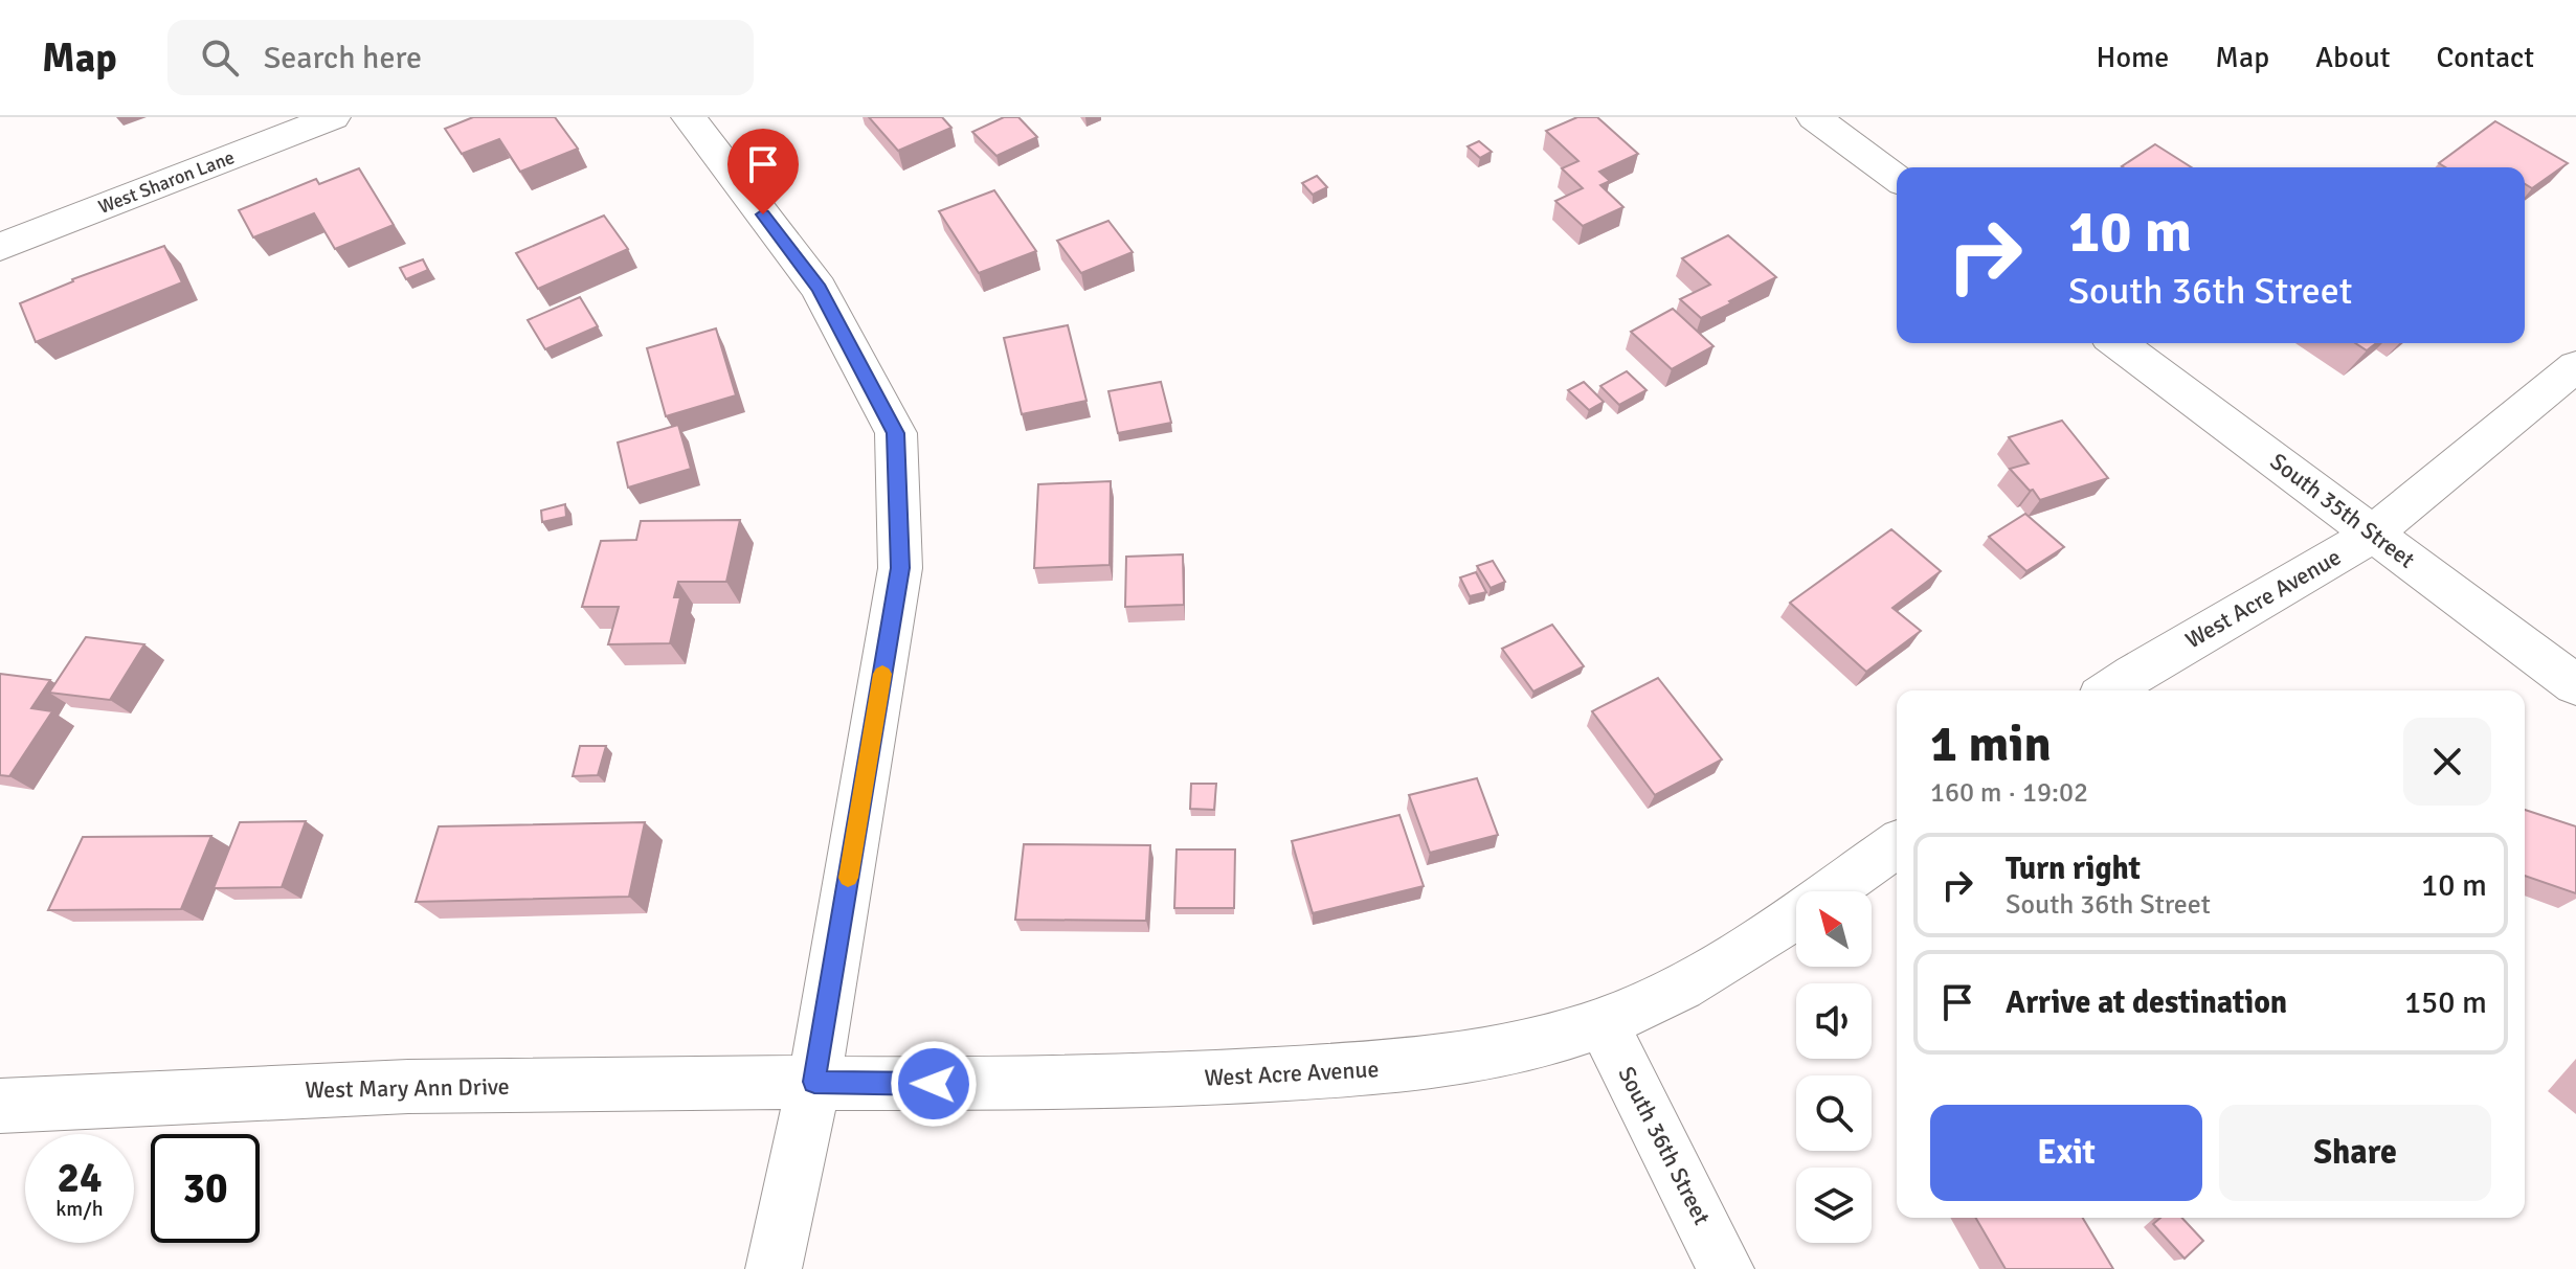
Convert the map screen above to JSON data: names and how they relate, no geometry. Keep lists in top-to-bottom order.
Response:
{
  "streets": {
    "street": [
      "West Sharon Lane",
      "South 35th Street",
      "West Acre Avenue",
      "West Mary Ann Drive",
      "South 36th Street"
    ]
  },
  "crossings": [
    ["South 35th Street", "West Acre Avenue"],
    ["West Acre Avenue", "West Mary Ann Drive"],
    ["West Acre Avenue", "South 36th Street"]
  ],
  "north": "top left",
  "page": {
    "header": "Map",
    "search": "Search here",
    "nav": [
      "Home",
      "Map",
      "About",
      "Contact"
    ],
    "turn": ["10 m", "South 36th Street"],
    "heading": ["1 min", "160 m · 19:02"],
    "list": [
      {
        "name": "Turn right",
        "note": "South 36th Street",
        "value": "10 m"
      },
      {
        "name": "Arrive at destination",
        "value": "150 m"
      }
    ],
    "buttons": ["Exit", "Share"],
    "speed": "24 km/h",
    "limit": "30"
  }
}
